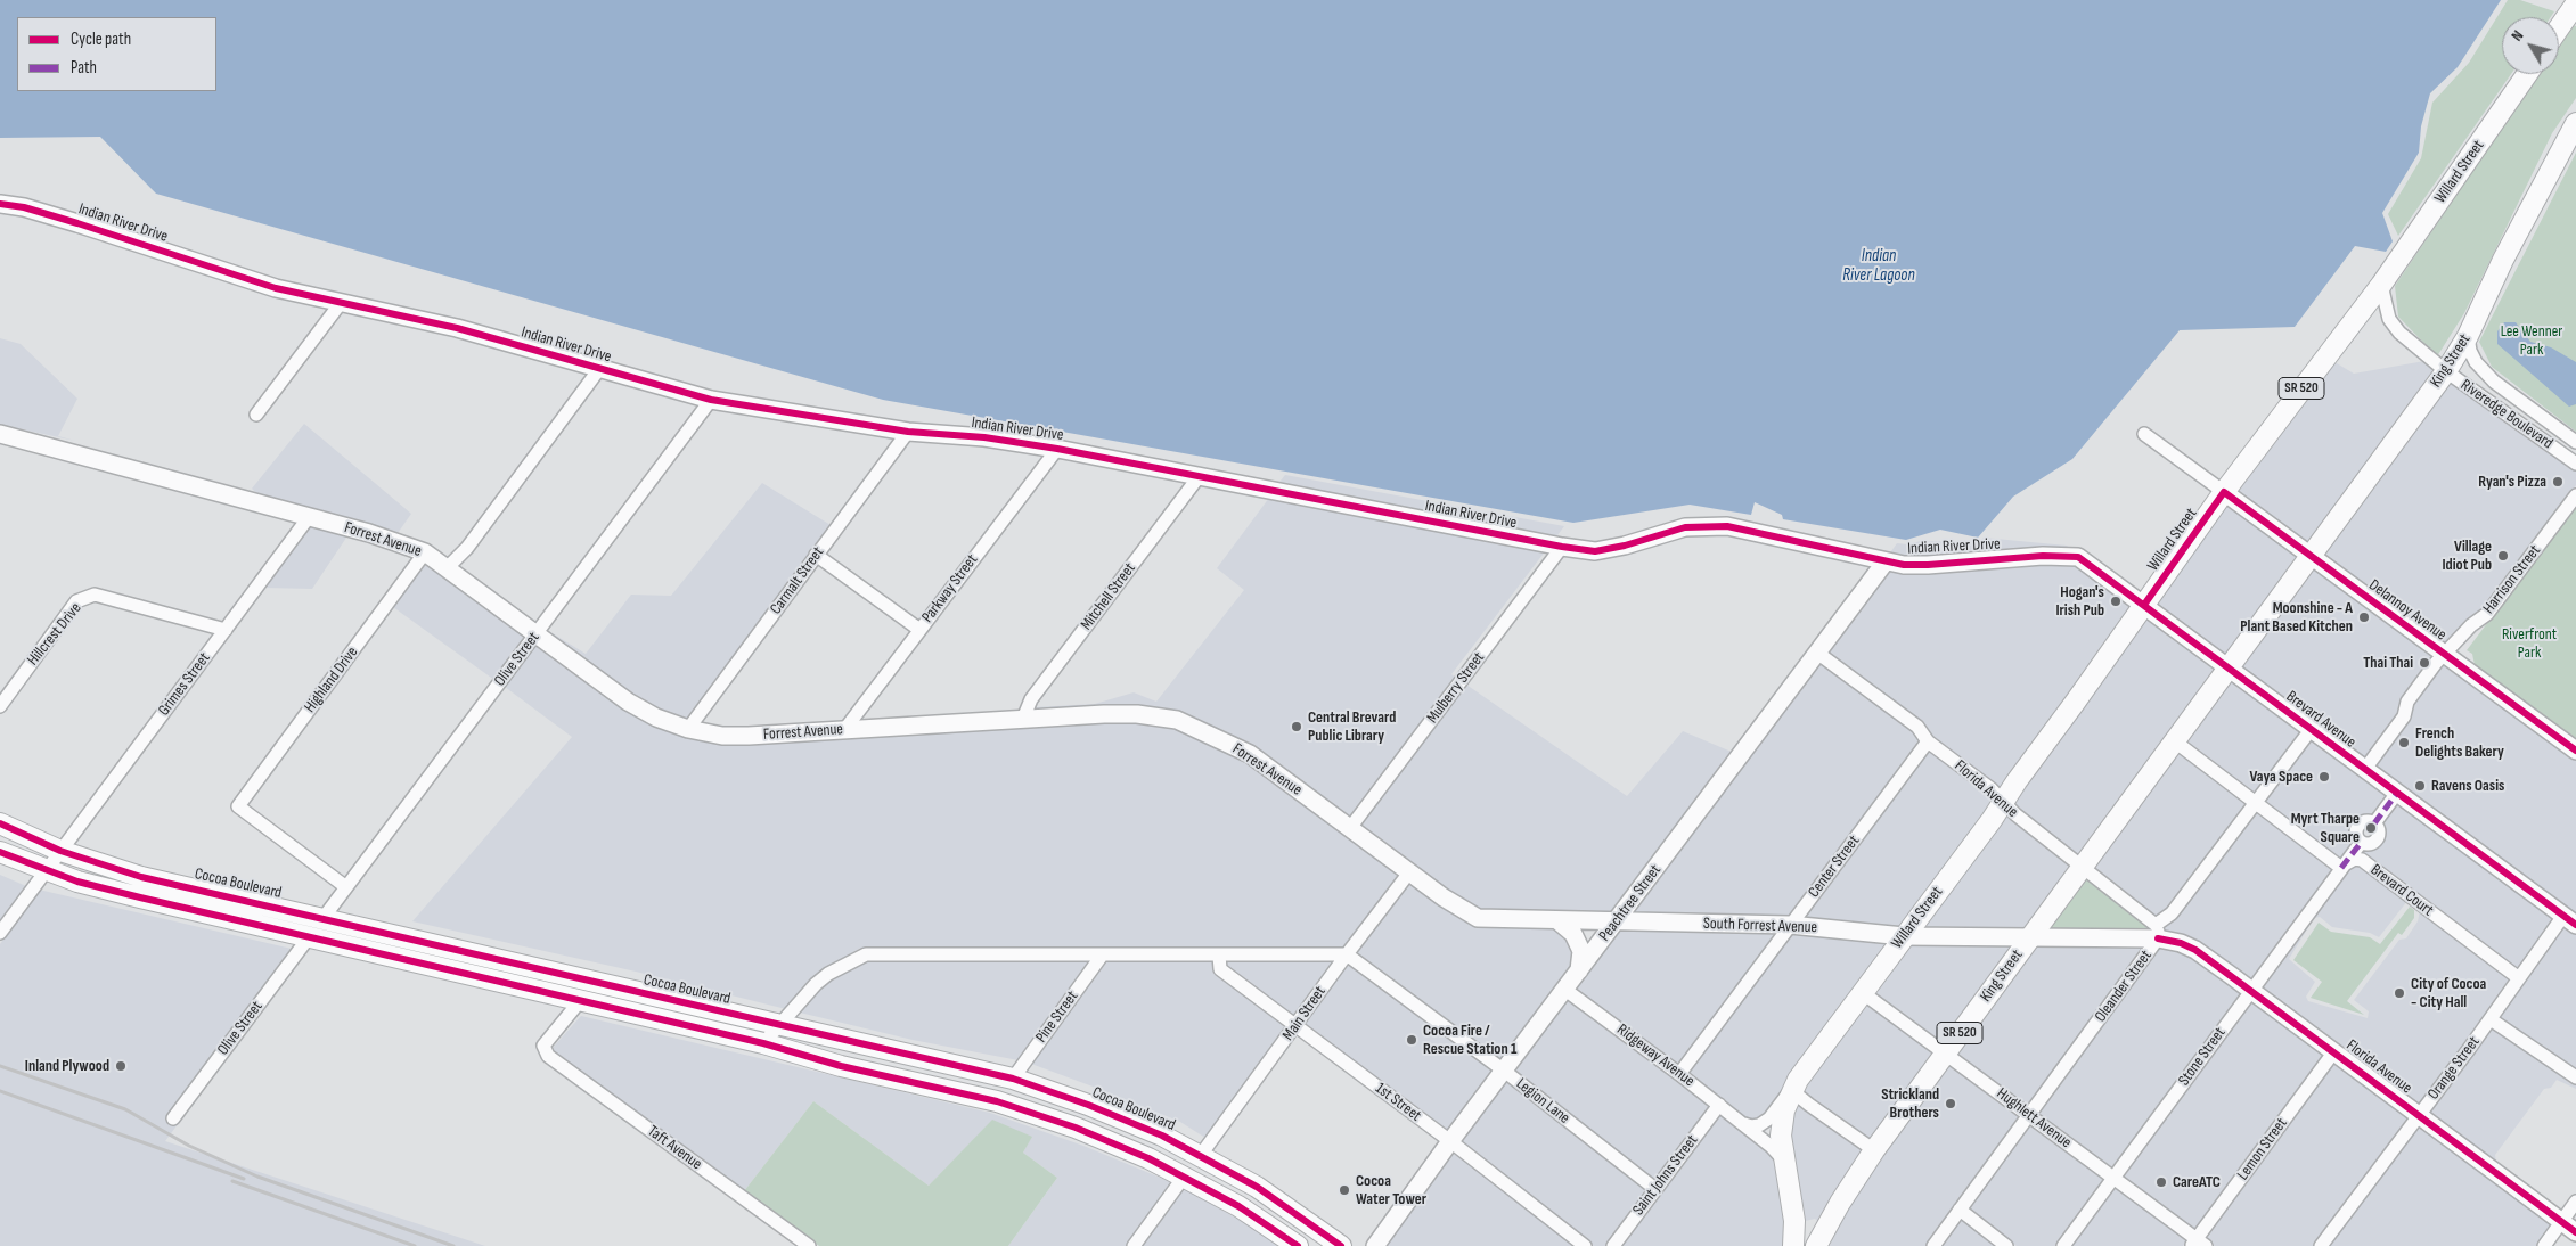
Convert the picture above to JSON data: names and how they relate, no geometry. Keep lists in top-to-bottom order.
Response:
{
  "streets": {
    "main road": [
      "Willard Street",
      "King Street",
      "SR 520",
      "Cocoa Boulevard"
    ],
    "street": [
      "Indian River Drive",
      "Riveredge Boulevard",
      "Forrest Avenue",
      "Harrison Street",
      "Carmalt Street",
      "Parkway Street",
      "Mitchell Street",
      "Delannoy Avenue",
      "Hillcrest Drive",
      "Olive Street",
      "Highland Drive",
      "Grimes Street",
      "Mulberry Street",
      "Brevard Avenue",
      "Florida Avenue",
      "Center Street",
      "Brevard Court",
      "Peachtree Street",
      "South Forrest Avenue",
      "Oleander Street",
      "Main Street",
      "Pine Street",
      "Ridgeway Avenue",
      "Stone Street",
      "Orange Street",
      "Legion Lane",
      "1st Street",
      "Hughlett Avenue",
      "Taft Avenue",
      "Lemon Street",
      "Saint Johns Street"
    ]
  },
  "crossings": [
    ["Willard Street", "Riveredge Boulevard"],
    ["Willard Street", "Delannoy Avenue"],
    ["Willard Street", "Brevard Avenue"],
    ["Willard Street", "Florida Avenue"],
    ["Willard Street", "South Forrest Avenue"],
    ["Willard Street", "Ridgeway Avenue"],
    ["Willard Street", "Hughlett Avenue"],
    ["Indian River Drive", "Carmalt Street"],
    ["Indian River Drive", "Parkway Street"],
    ["Indian River Drive", "Mitchell Street"],
    ["Indian River Drive", "Olive Street"],
    ["Indian River Drive", "Mulberry Street"],
    ["Indian River Drive", "Brevard Avenue"],
    ["Indian River Drive", "Peachtree Street"],
    ["King Street", "SR 520"],
    ["King Street", "Riveredge Boulevard"],
    ["King Street", "Delannoy Avenue"],
    ["King Street", "Brevard Avenue"],
    ["King Street", "Florida Avenue"],
    ["King Street", "South Forrest Avenue"],
    ["King Street", "Hughlett Avenue"],
    ["SR 520", "Brevard Avenue"],
    ["Forrest Avenue", "Carmalt Street"],
    ["Forrest Avenue", "Parkway Street"],
    ["Forrest Avenue", "Mitchell Street"],
    ["Forrest Avenue", "Olive Street"],
    ["Forrest Avenue", "Highland Drive"],
    ["Forrest Avenue", "Grimes Street"],
    ["Forrest Avenue", "Mulberry Street"],
    ["Forrest Avenue", "Peachtree Street"],
    ["Forrest Avenue", "South Forrest Avenue"],
    ["Forrest Avenue", "Main Street"],
    ["Harrison Street", "Delannoy Avenue"],
    ["Harrison Street", "Brevard Avenue"],
    ["Hillcrest Drive", "Grimes Street"],
    ["Olive Street", "Highland Drive"],
    ["Olive Street", "Cocoa Boulevard"],
    ["Grimes Street", "Cocoa Boulevard"],
    ["Brevard Avenue", "Oleander Street"],
    ["Brevard Avenue", "Orange Street"],
    ["Florida Avenue", "Center Street"],
    ["Florida Avenue", "Peachtree Street"],
    ["Florida Avenue", "South Forrest Avenue"],
    ["Florida Avenue", "Oleander Street"],
    ["Florida Avenue", "Stone Street"],
    ["Florida Avenue", "Orange Street"],
    ["Florida Avenue", "Lemon Street"],
    ["Center Street", "South Forrest Avenue"],
    ["Center Street", "Ridgeway Avenue"],
    ["Cocoa Boulevard", "Main Street"],
    ["Cocoa Boulevard", "Pine Street"],
    ["Brevard Court", "Stone Street"],
    ["Brevard Court", "Orange Street"],
    ["Peachtree Street", "South Forrest Avenue"],
    ["Peachtree Street", "Ridgeway Avenue"],
    ["Peachtree Street", "Legion Lane"],
    ["Peachtree Street", "1st Street"],
    ["South Forrest Avenue", "Oleander Street"],
    ["Oleander Street", "Hughlett Avenue"],
    ["Main Street", "Legion Lane"],
    ["Main Street", "1st Street"],
    ["Ridgeway Avenue", "Saint Johns Street"],
    ["Stone Street", "Hughlett Avenue"],
    ["Legion Lane", "Saint Johns Street"],
    ["Hughlett Avenue", "Lemon Street"]
  ],
  "water": ["Indian River Lagoon"],
  "parks": ["Lee Wenner Park", "Riverfront Park"],
  "places": [
    "Ryan's Pizza",
    "Village Idiot Pub",
    "Hogan's Irish Pub",
    "Moonshine - A Plant Based Kitchen",
    "Thai Thai",
    "Central Brevard Public Library",
    "French Delights Bakery",
    "Vaya Space",
    "Ravens Oasis",
    "Myrt Tharpe Square",
    "City of Cocoa - City Hall",
    "Cocoa Fire / Rescue Station 1",
    "Inland Plywood",
    "Strickland Brothers",
    "CareATC",
    "Cocoa Water Tower"
  ],
  "legend": ["Cycle path", "Path"],
  "north": "top left"
}
